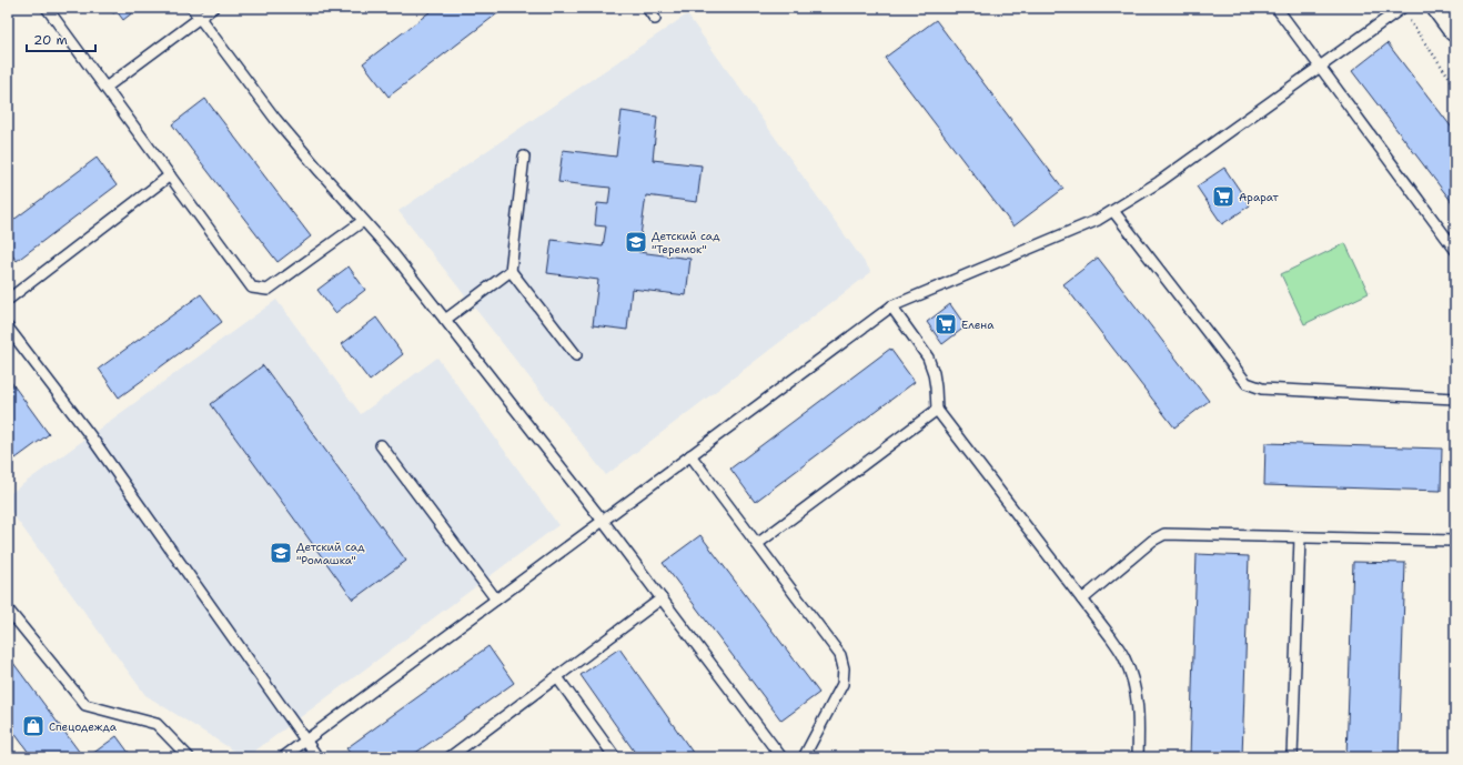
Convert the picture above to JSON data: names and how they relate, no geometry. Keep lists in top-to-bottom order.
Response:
{
  "places": {
    "supermarket": ["Арарат", "Елена"],
    "school or university": ["Детский сад \"Теремок\"", "Детский сад \"Ромашка\""],
    "shop": ["Спецодежда"]
  },
  "scale_bar": "20 m"
}
